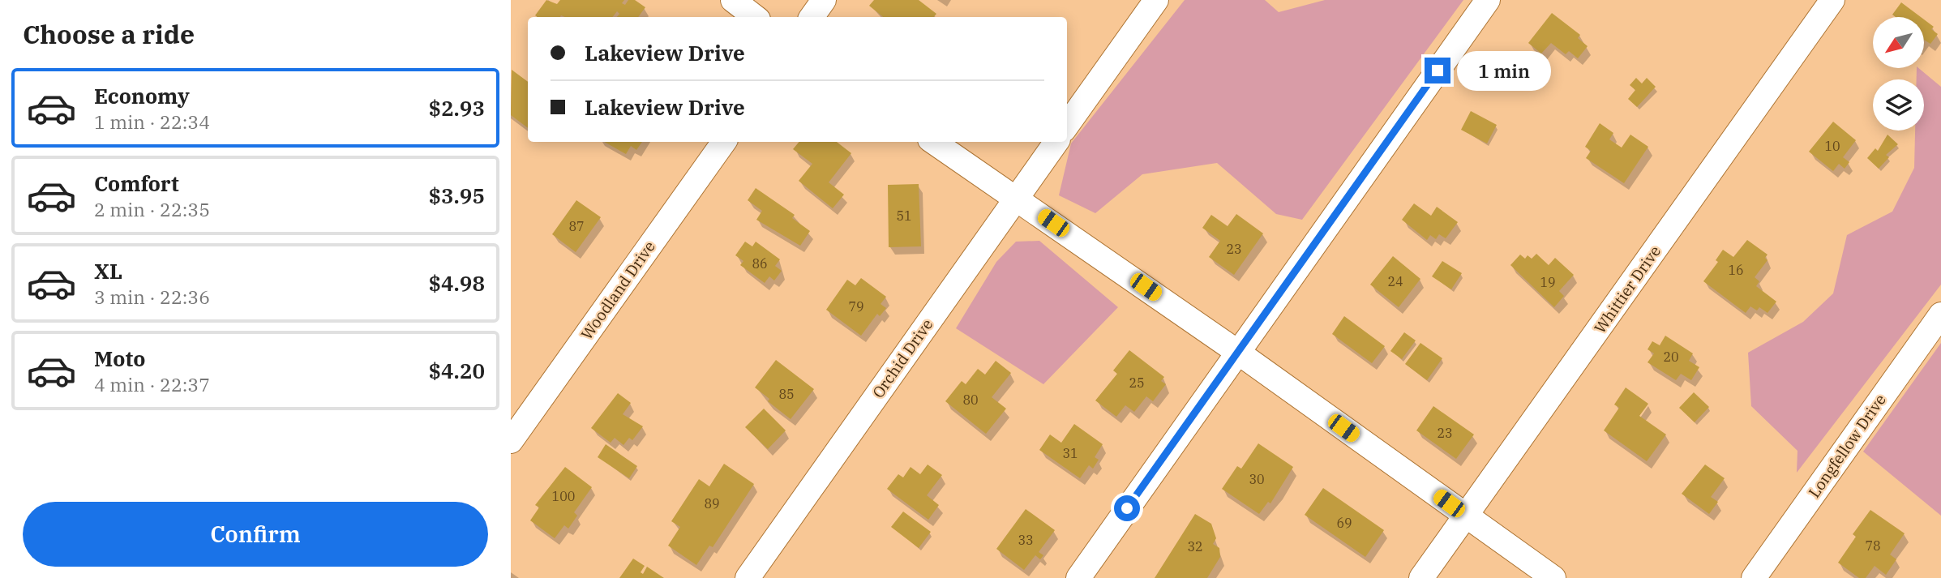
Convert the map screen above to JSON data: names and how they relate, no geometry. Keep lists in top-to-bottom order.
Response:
{
  "streets": {
    "street": [
      "Whittier Drive",
      "Woodland Drive",
      "Orchid Drive",
      "Longfellow Drive"
    ]
  },
  "house_numbers": [
    "10",
    "51",
    "87",
    "23",
    "86",
    "16",
    "24",
    "19",
    "79",
    "20",
    "25",
    "85",
    "80",
    "23",
    "31",
    "30",
    "100",
    "89",
    "69",
    "33",
    "78",
    "32"
  ],
  "north": "bottom left",
  "page": {
    "heading": "Choose a ride",
    "banner": ["Lakeview Drive", "Lakeview Drive"],
    "bubble": "1 min",
    "list": [
      {
        "name": "Economy",
        "note": "1 min · 22:34",
        "value": "$2.93"
      },
      {
        "name": "Comfort",
        "note": "2 min · 22:35",
        "value": "$3.95"
      },
      {
        "name": "XL",
        "note": "3 min · 22:36",
        "value": "$4.98"
      },
      {
        "name": "Moto",
        "note": "4 min · 22:37",
        "value": "$4.20"
      }
    ],
    "buttons": "Confirm"
  }
}
